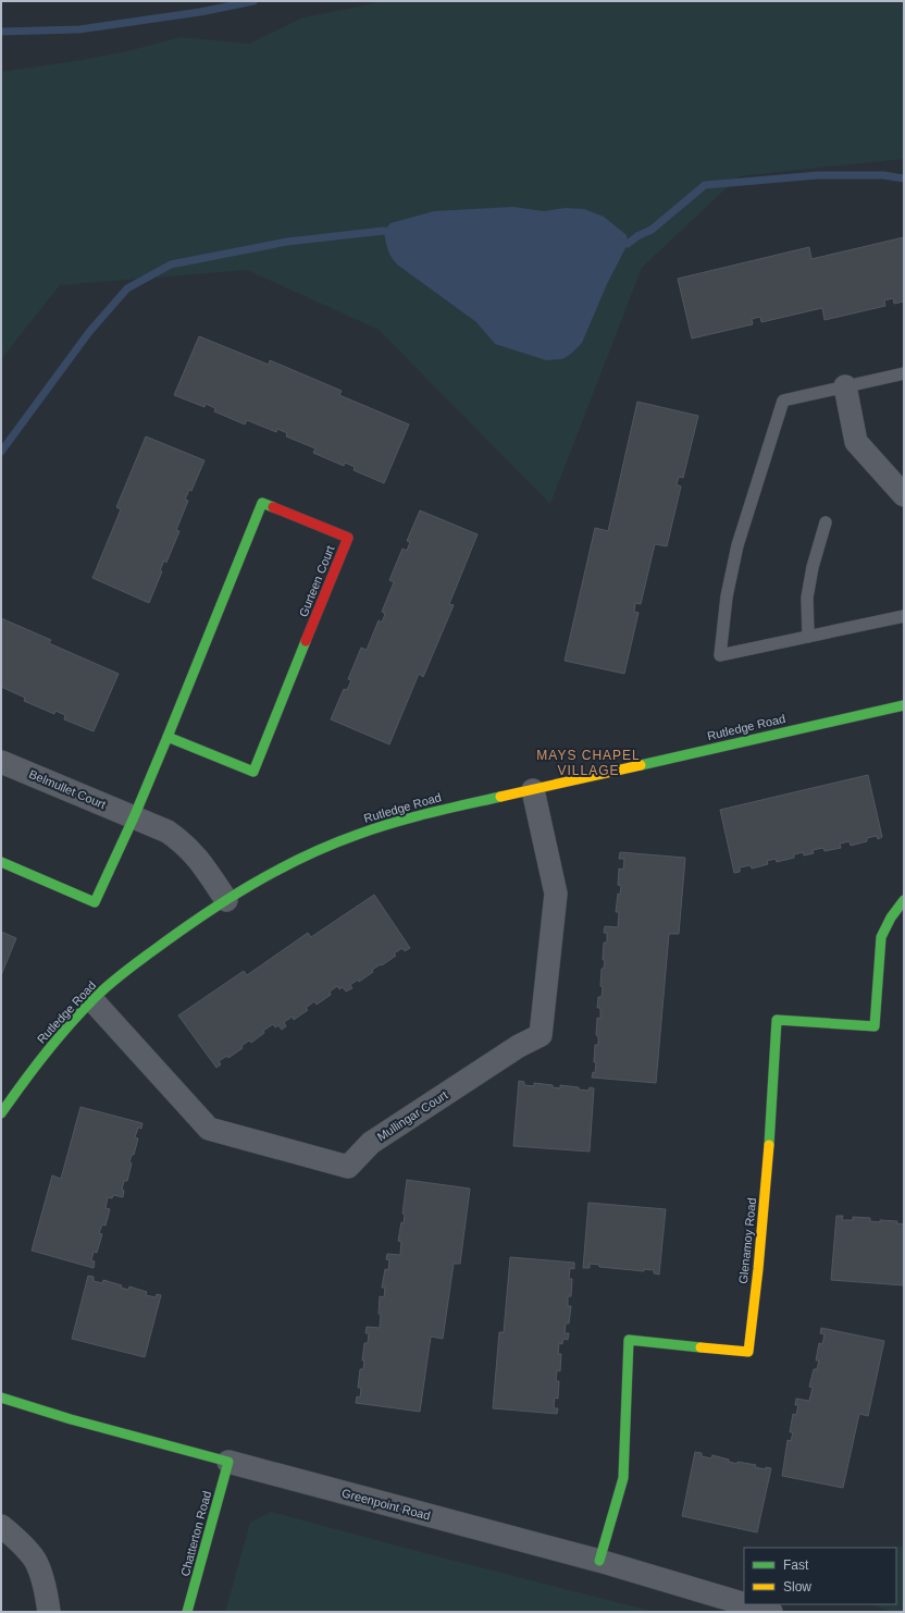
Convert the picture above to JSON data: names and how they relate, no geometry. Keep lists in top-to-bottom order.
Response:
{
  "streets": {
    "street": [
      "Gurteen Court",
      "Rutledge Road",
      "Belmullet Court",
      "Mullingar Court",
      "Glenamoy Road",
      "Greenpoint Road",
      "Chatterton Road"
    ]
  },
  "crossings": [
    ["Gurteen Court", "Belmullet Court"],
    ["Rutledge Road", "Belmullet Court"],
    ["Rutledge Road", "Mullingar Court"],
    ["Glenamoy Road", "Greenpoint Road"],
    ["Greenpoint Road", "Chatterton Road"]
  ],
  "districts": ["MAYS CHAPEL VILLAGE"],
  "legend": ["Fast", "Slow"]
}
